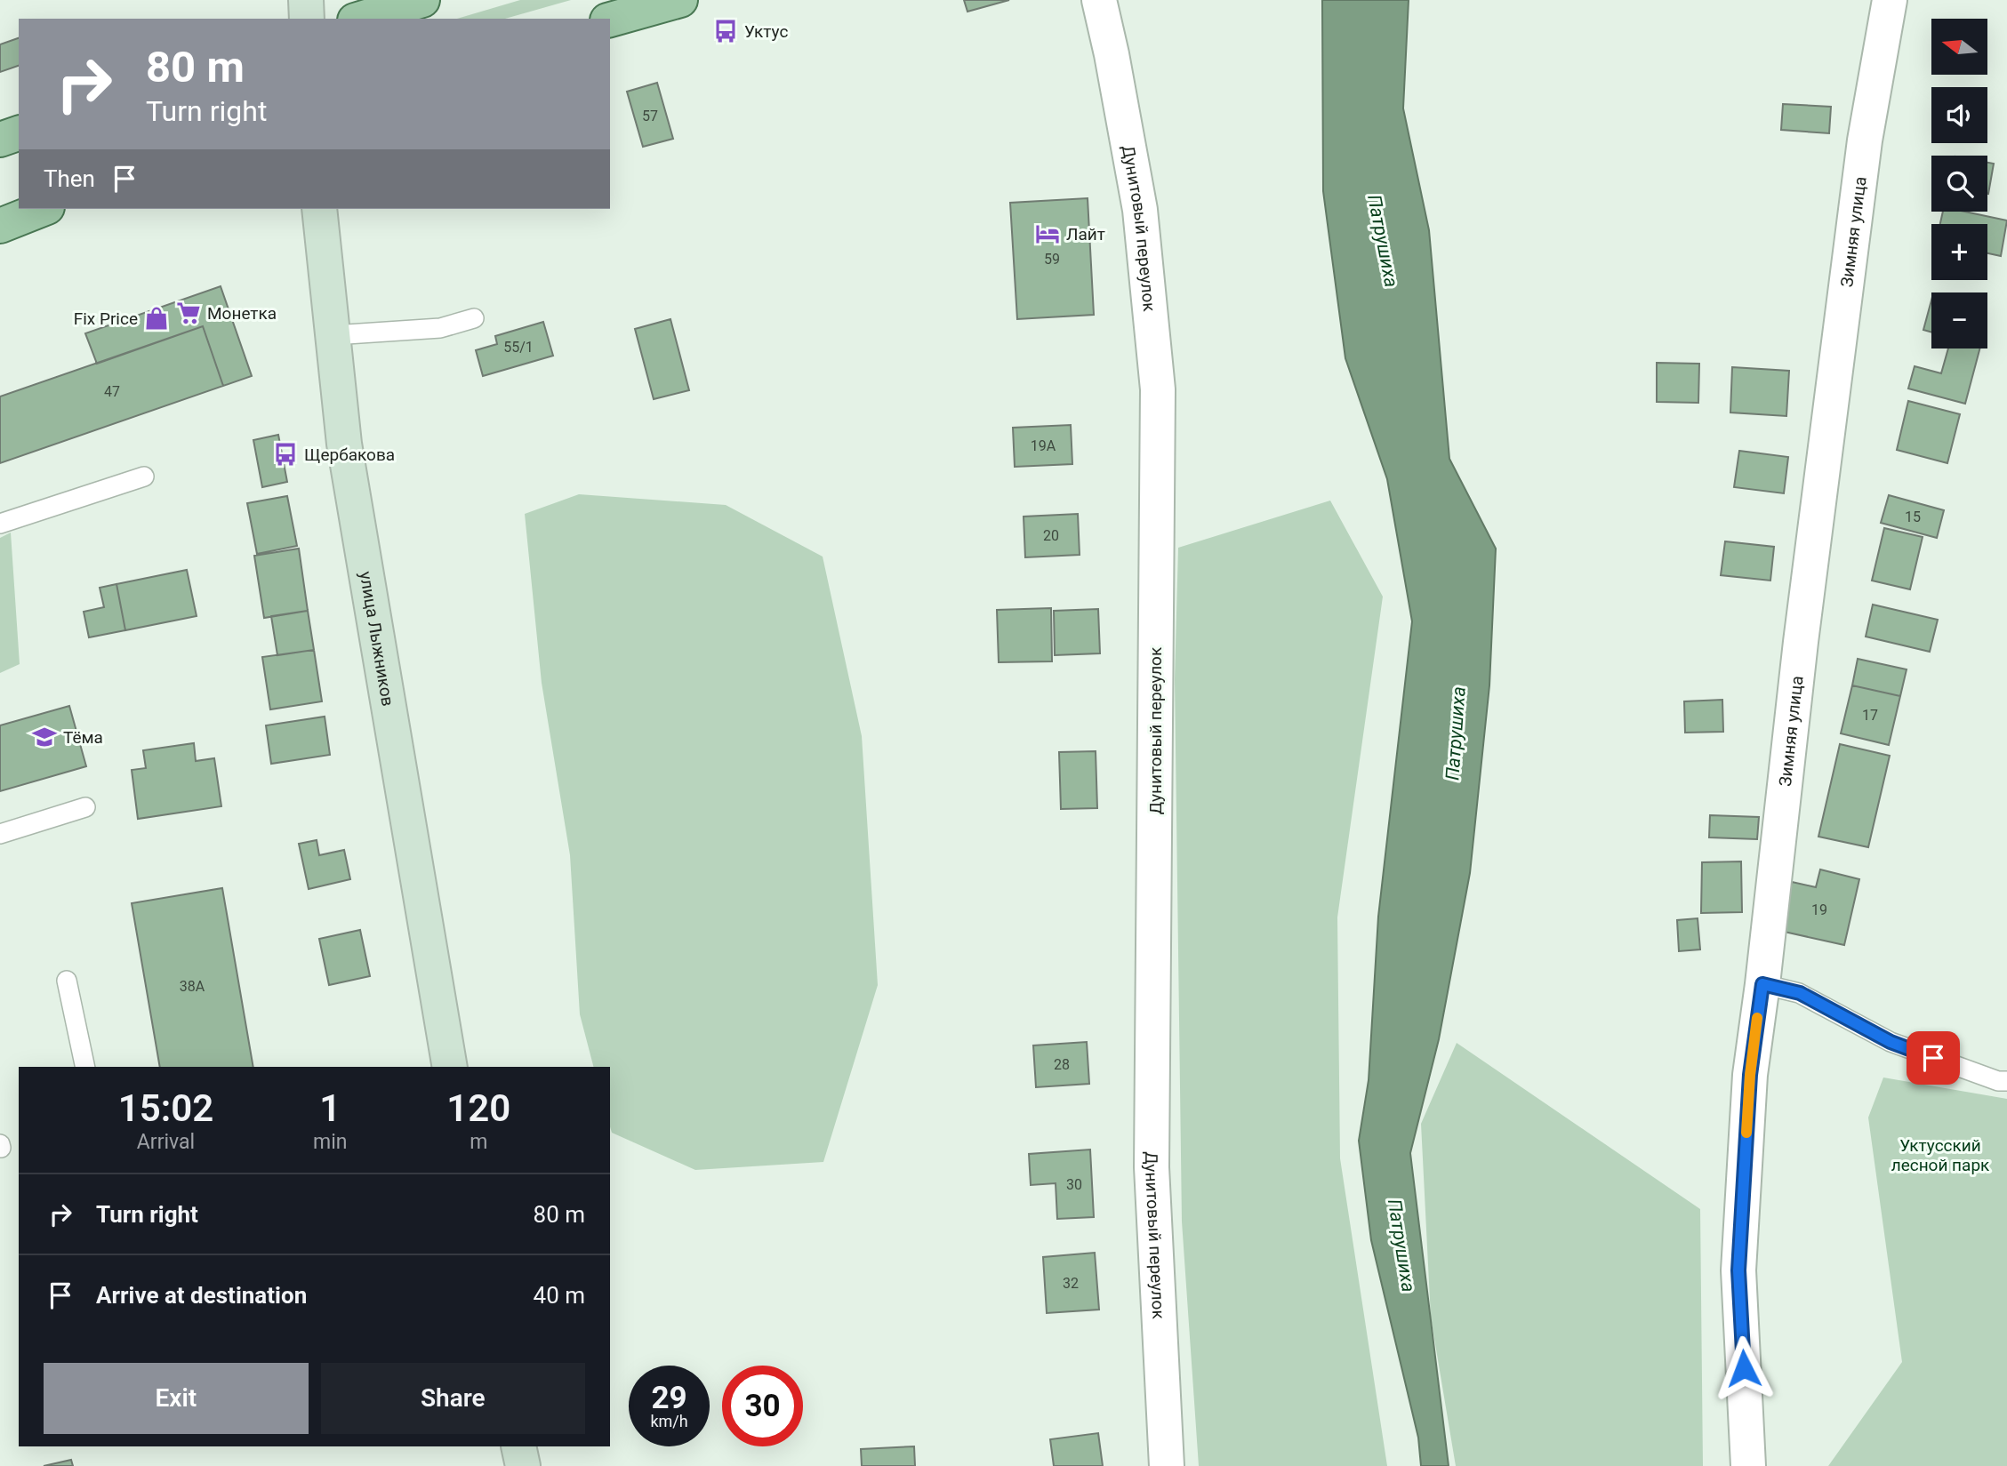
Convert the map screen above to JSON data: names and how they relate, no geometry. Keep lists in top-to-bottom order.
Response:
{
  "streets": {
    "main road": ["улица Лыжников"],
    "street": ["Дунитовый переулок", "Зимняя улица"]
  },
  "water": ["Патрушиха"],
  "parks": ["Уктусский лесной парк"],
  "places": {
    "bus stop": ["Уктус", "Щербакова"],
    "hotel": ["Лайт"],
    "supermarket": ["Монетка"],
    "shop": ["Fix Price"],
    "school or university": ["Тёма"]
  },
  "house_numbers": [
    "57",
    "59",
    "55/1",
    "47",
    "19А",
    "15",
    "20",
    "17",
    "19",
    "38А",
    "28",
    "30",
    "32"
  ],
  "north": "left",
  "page": {
    "map_buttons": ["+", "−"],
    "turn": ["80 m", "Turn right"],
    "then": "Then",
    "eta": [
      "15:02",
      "Arrival",
      "1",
      "min",
      "120",
      "m"
    ],
    "list": [
      {
        "name": "Turn right",
        "value": "80 m"
      },
      {
        "name": "Arrive at destination",
        "value": "40 m"
      }
    ],
    "buttons": ["Exit", "Share"],
    "speed": "29 km/h",
    "limit": "30"
  }
}
